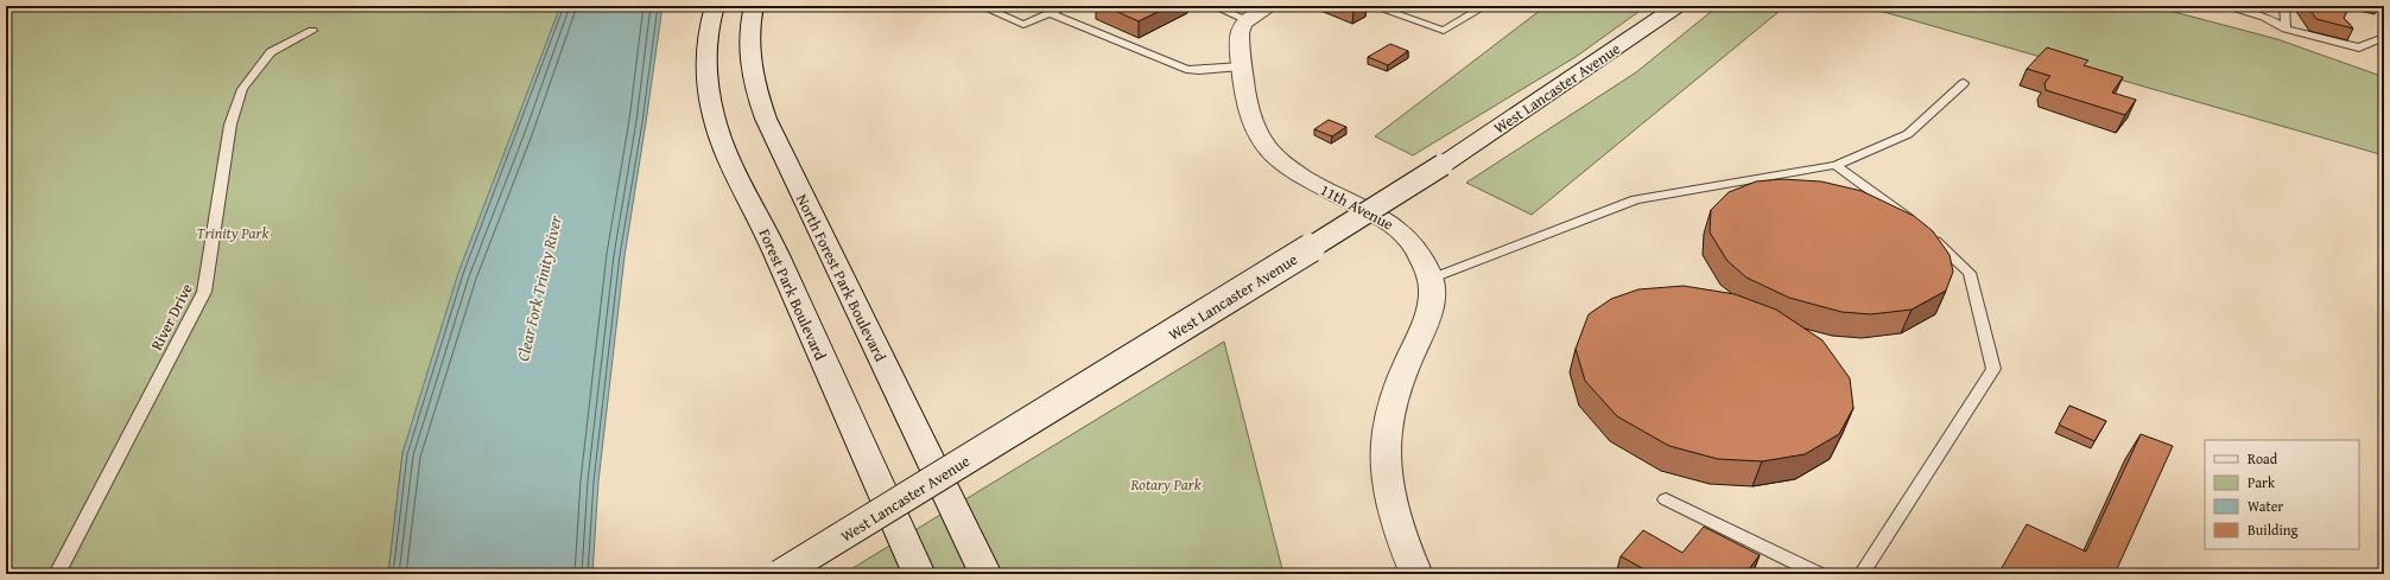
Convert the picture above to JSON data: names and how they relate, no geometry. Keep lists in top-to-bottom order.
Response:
{
  "streets": {
    "main road": [
      "West Lancaster Avenue",
      "11th Avenue",
      "North Forest Park Boulevard",
      "Forest Park Boulevard"
    ],
    "lane": ["River Drive"]
  },
  "water": ["Clear Fork Trinity River"],
  "parks": ["Trinity Park", "Rotary Park"],
  "legend": [
    "Road",
    "Park",
    "Water",
    "Building"
  ]
}
